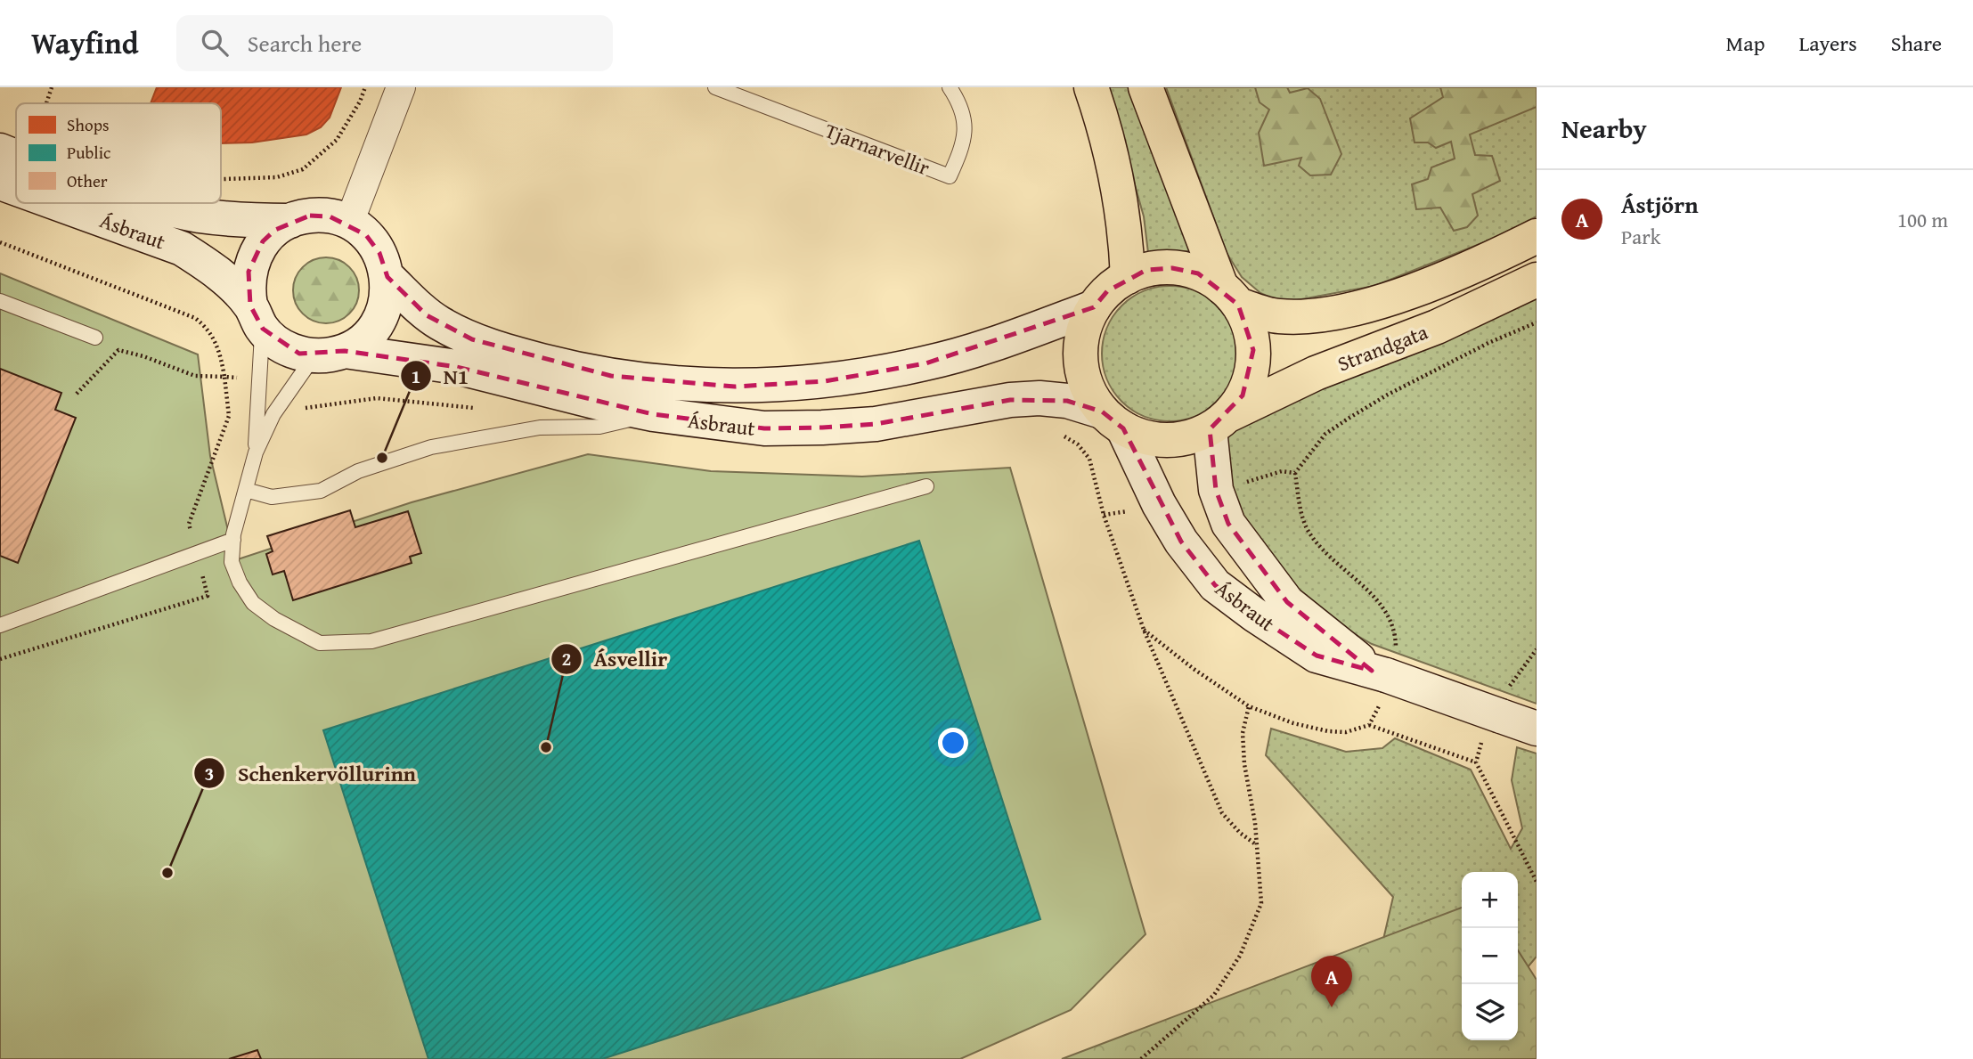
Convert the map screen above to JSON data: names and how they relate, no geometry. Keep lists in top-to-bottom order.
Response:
{
  "streets": {
    "main road": ["Strandgata"],
    "street": ["Ásbraut"],
    "lane": ["Tjarnarvellir"]
  },
  "crossings": [
    ["Ásbraut", "Strandgata"]
  ],
  "places": ["N1", "Ásvellir", "Schenkervöllurinn"],
  "legend": ["Shops", "Public", "Other"],
  "page": {
    "header": "Wayfind",
    "search": "Search here",
    "nav": ["Map", "Layers", "Share"],
    "heading": "Nearby",
    "list": [
      {
        "mark": "A",
        "name": "Ástjörn",
        "note": "Park",
        "value": "100 m"
      }
    ],
    "map_buttons": ["+", "−"],
    "pins": "A"
  }
}
